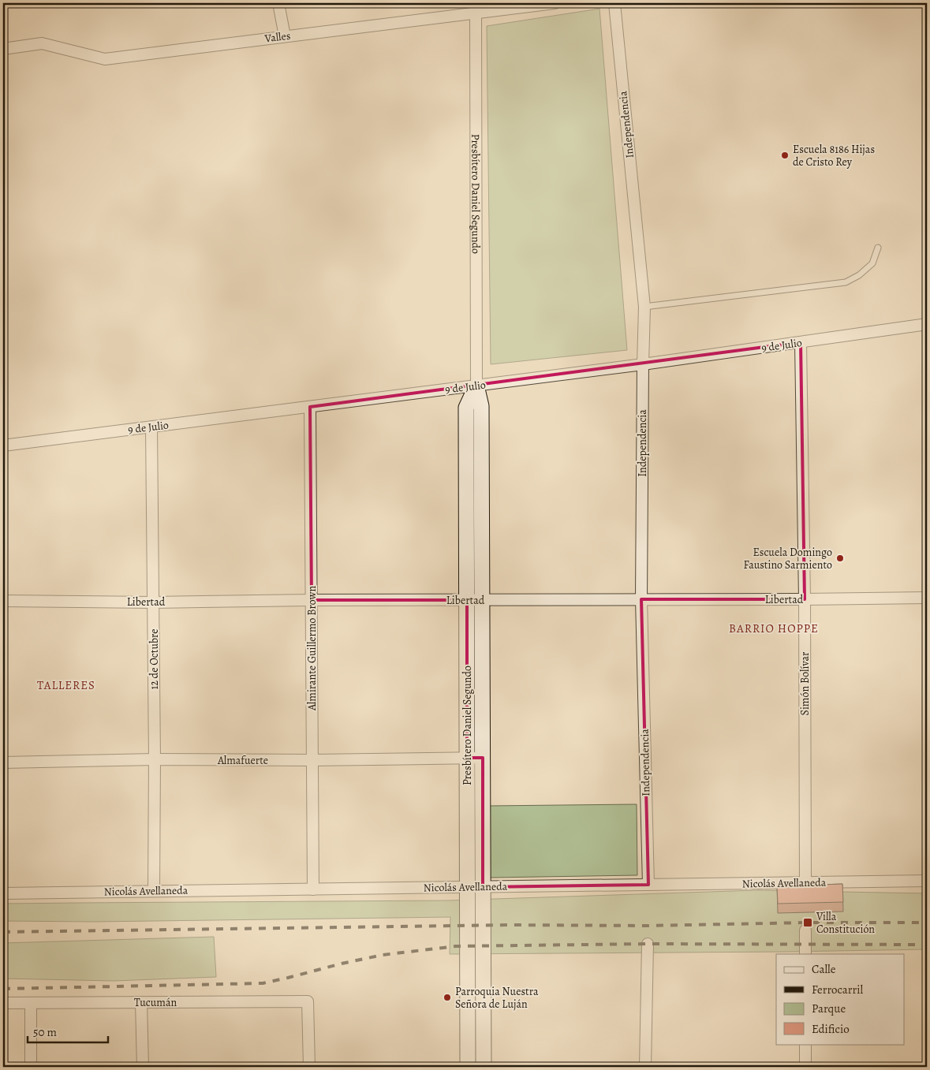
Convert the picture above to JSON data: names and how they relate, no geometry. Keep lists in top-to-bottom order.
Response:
{
  "streets": {
    "main road": ["Presbítero Daniel Segundo"],
    "street": [
      "Valles",
      "Independencia",
      "9 de Julio",
      "Libertad",
      "Almirante Guillermo Brown",
      "12 de Octubre",
      "Simón Bolívar",
      "Almafuerte",
      "Nicolás Avellaneda",
      "Tucumán"
    ]
  },
  "crossings": [
    ["Valles", "Presbítero Daniel Segundo"],
    ["Independencia", "9 de Julio"],
    ["Independencia", "Libertad"],
    ["Independencia", "Nicolás Avellaneda"],
    ["Presbítero Daniel Segundo", "9 de Julio"],
    ["Presbítero Daniel Segundo", "Libertad"],
    ["Presbítero Daniel Segundo", "Almafuerte"],
    ["Presbítero Daniel Segundo", "Nicolás Avellaneda"],
    ["9 de Julio", "Almirante Guillermo Brown"],
    ["9 de Julio", "12 de Octubre"],
    ["9 de Julio", "Simón Bolívar"],
    ["Libertad", "Almirante Guillermo Brown"],
    ["Libertad", "12 de Octubre"],
    ["Libertad", "Simón Bolívar"],
    ["Almirante Guillermo Brown", "Almafuerte"],
    ["Almirante Guillermo Brown", "Nicolás Avellaneda"],
    ["12 de Octubre", "Almafuerte"],
    ["12 de Octubre", "Nicolás Avellaneda"],
    ["Simón Bolívar", "Nicolás Avellaneda"]
  ],
  "districts": ["BARRIO HOPPE", "TALLERES"],
  "places": {
    "other": ["Escuela 8186 Hijas de Cristo Rey", "Escuela Domingo Faustino Sarmiento", "Parroquia Nuestra Señora de Luján"],
    "transit": ["Villa Constitución"]
  },
  "legend": [
    "Calle",
    "Ferrocarril",
    "Parque",
    "Edificio"
  ],
  "scale_bar": "50 m"
}
